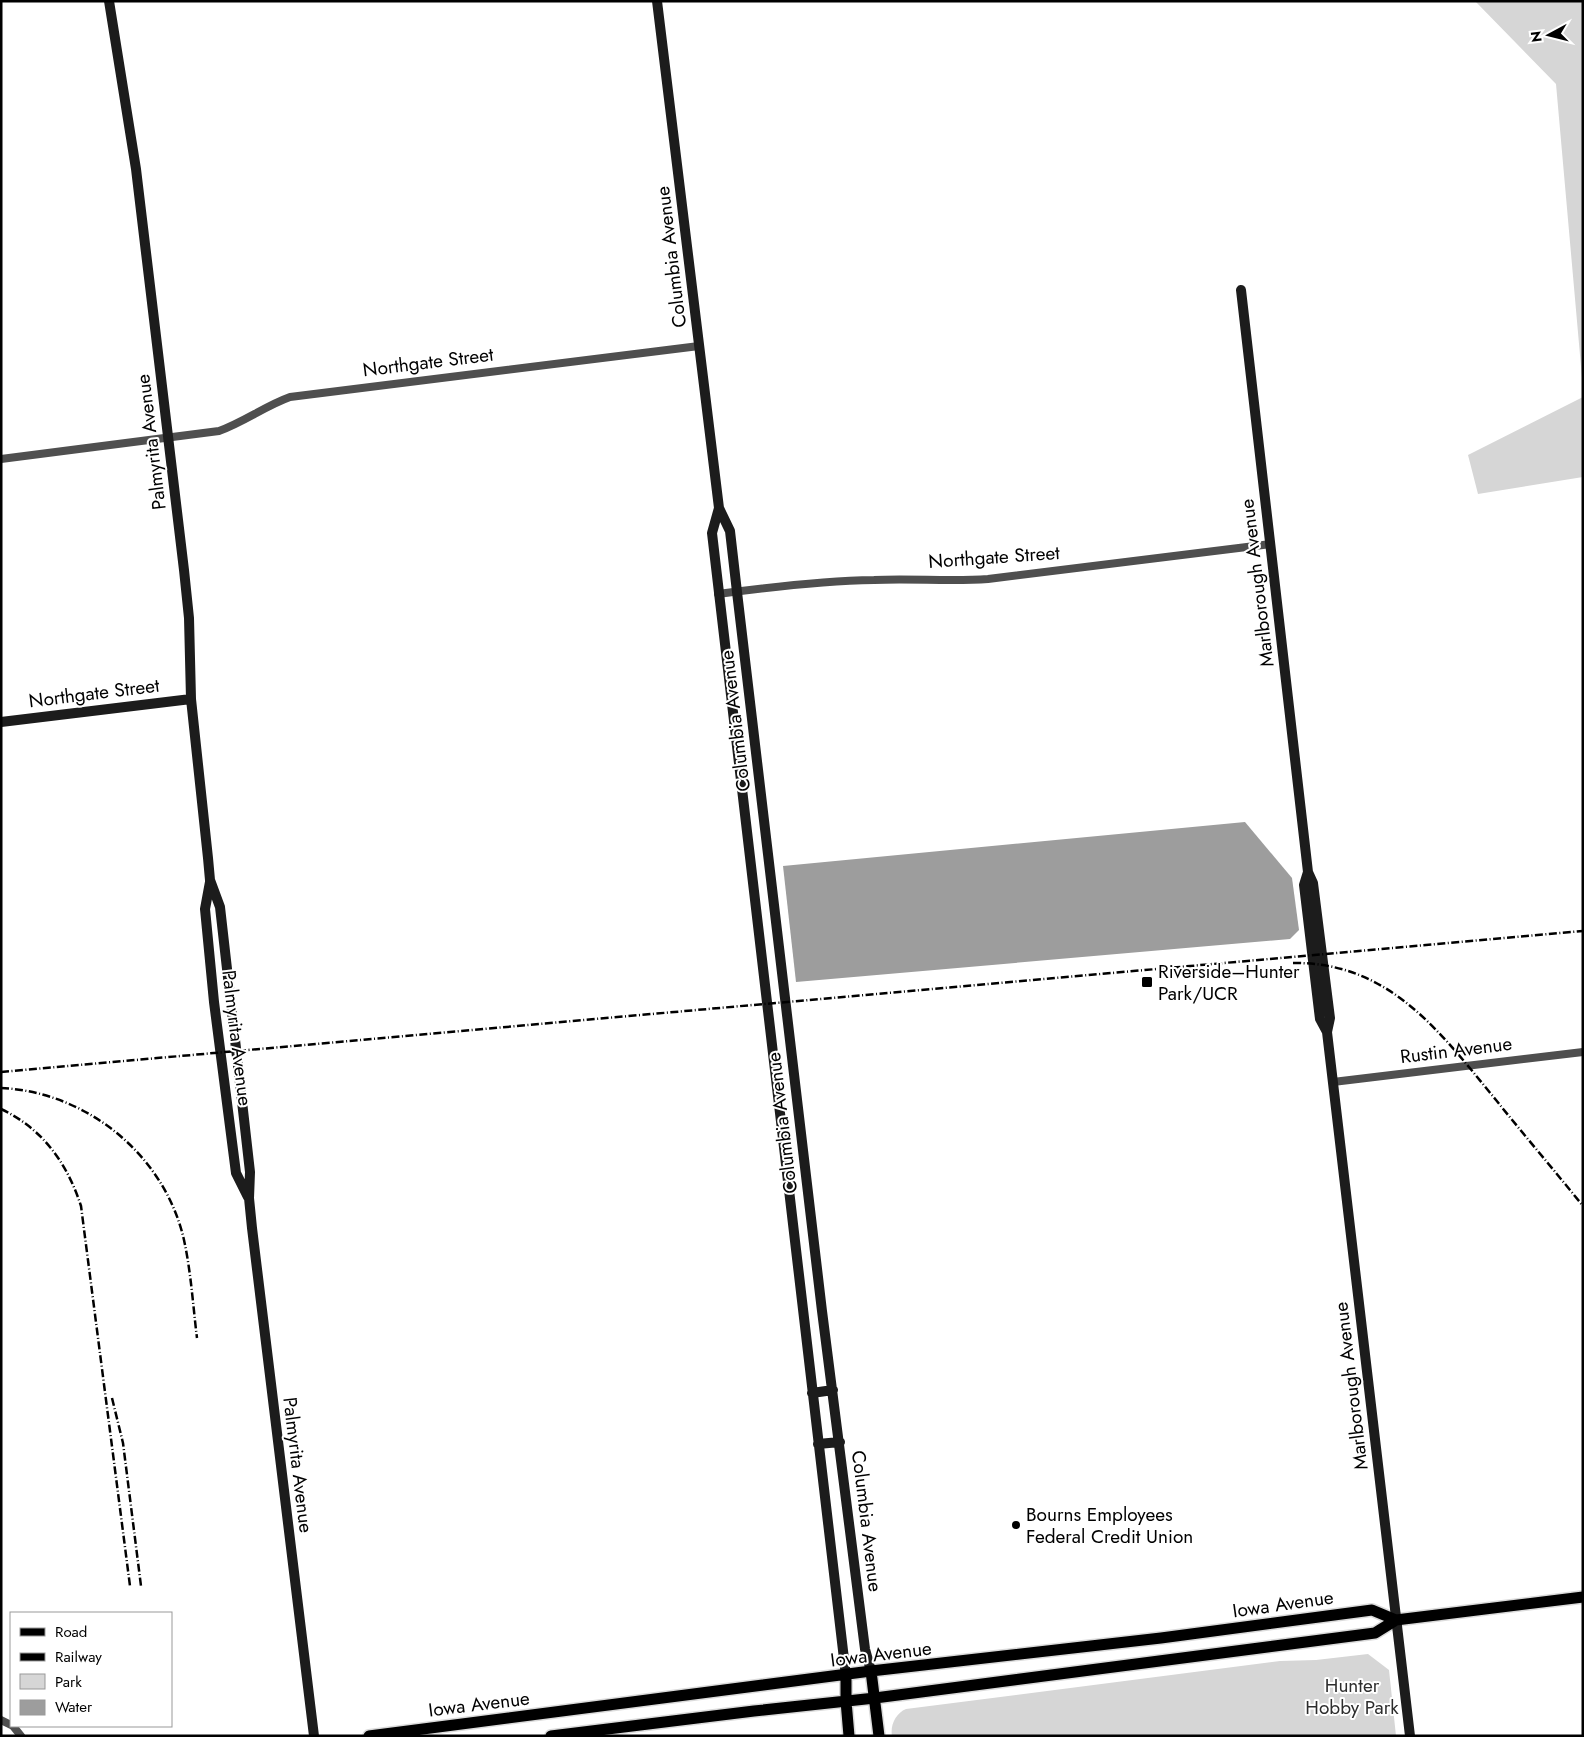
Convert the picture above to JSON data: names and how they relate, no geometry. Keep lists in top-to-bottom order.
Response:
{
  "streets": {
    "main road": ["Columbia Avenue", "Iowa Avenue"],
    "street": [
      "Northgate Street",
      "Palmyrita Avenue",
      "Marlborough Avenue",
      "Rustin Avenue"
    ]
  },
  "crossings": [
    ["Columbia Avenue", "Northgate Street"],
    ["Columbia Avenue", "Iowa Avenue"],
    ["Northgate Street", "Palmyrita Avenue"],
    ["Northgate Street", "Marlborough Avenue"],
    ["Marlborough Avenue", "Rustin Avenue"],
    ["Marlborough Avenue", "Iowa Avenue"]
  ],
  "parks": ["Hunter Hobby Park"],
  "places": {
    "transit": ["Riverside–Hunter Park/UCR"],
    "other": ["Bourns Employees Federal Credit Union"]
  },
  "legend": [
    "Road",
    "Railway",
    "Park",
    "Water"
  ],
  "north": "left"
}
